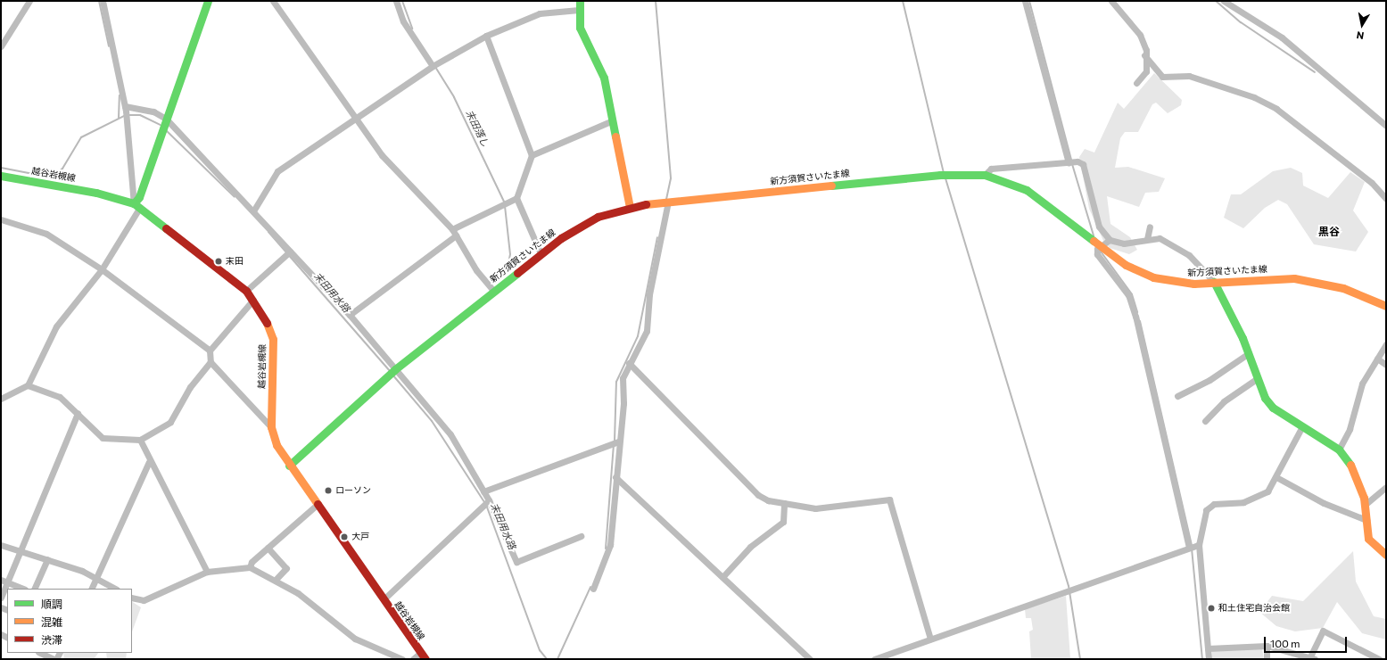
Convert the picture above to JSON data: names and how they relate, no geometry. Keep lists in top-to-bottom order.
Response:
{
  "streets": {
    "main road": ["越谷岩槻線", "新方須賀さいたま線"]
  },
  "crossings": [
    ["越谷岩槻線", "新方須賀さいたま線"]
  ],
  "districts": ["黒谷"],
  "water": ["末田落し", "末田用水路"],
  "places": [
    "末田",
    "ローソン",
    "大戸",
    "和土住宅自治会館"
  ],
  "legend": ["順調", "混雑", "渋滞"],
  "scale_bar": "100 m",
  "north": "bottom"
}
